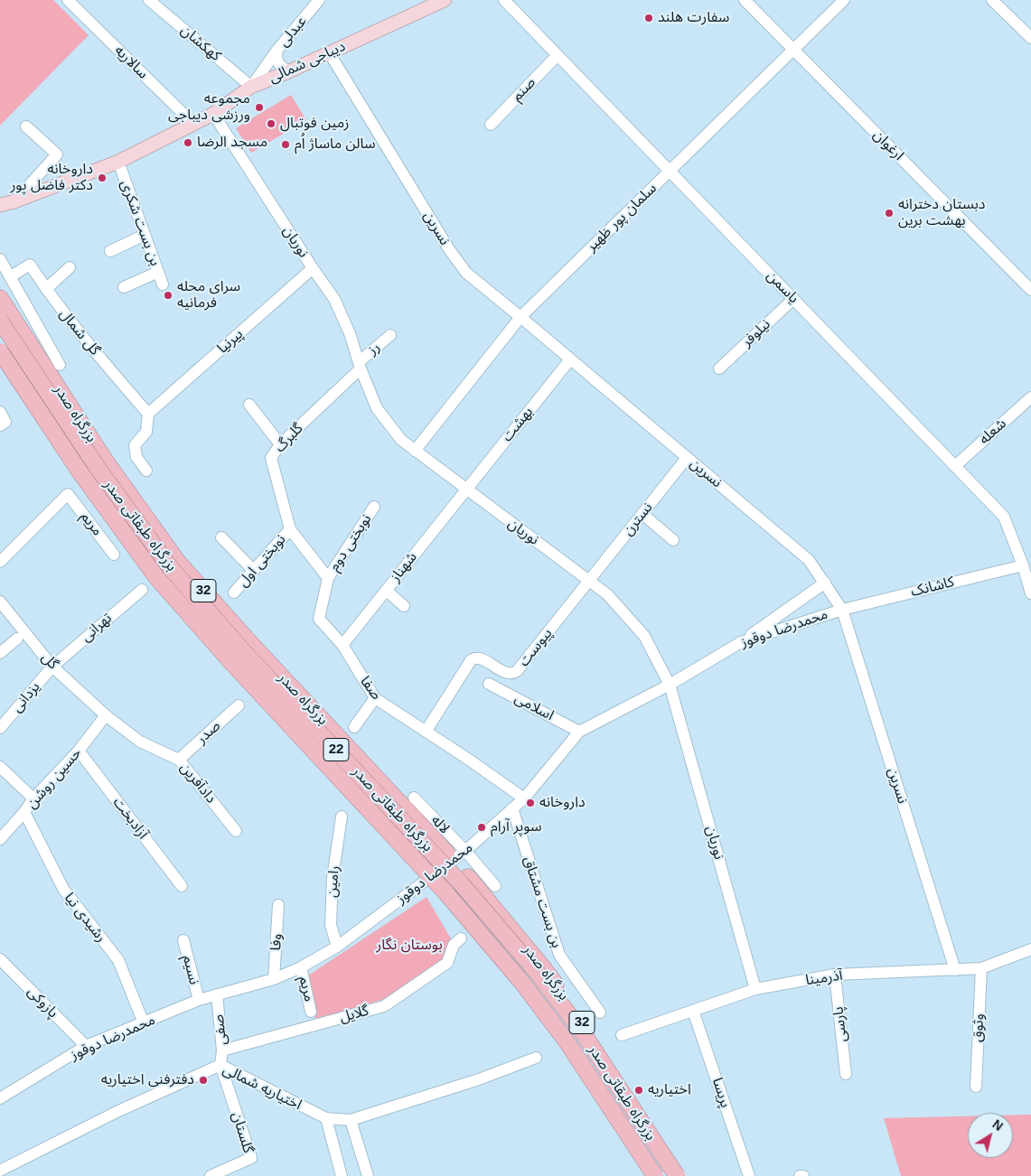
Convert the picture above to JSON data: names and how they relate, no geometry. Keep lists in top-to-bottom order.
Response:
{
  "streets": {
    "highway": [
      "بزرگراه صدر",
      "بزرگراه طبقاتی صدر",
      "32",
      "22"
    ],
    "main road": ["دیباجی شمالی"],
    "street": [
      "عبدلی",
      "کهکشان",
      "سالاریه",
      "صنم",
      "ارغوان",
      "سلمان پور ظهیر",
      "بن بست شکرى",
      "نسرین",
      "نوریان",
      "یاسمن",
      "گل شمال",
      "نیلوفر",
      "پیرنیا",
      "رز",
      "بهشت",
      "شعله",
      "گلبرگ",
      "نسترن",
      "مریم",
      "نوبختی دوم",
      "نوبختی اول",
      "شهناز",
      "کاشانک",
      "تهرانی",
      "محمدرضا دوقوز",
      "پیوست",
      "گل",
      "صفا",
      "یزدانی",
      "اسلامی",
      "صدر",
      "حسین روشن",
      "دادآفرین",
      "آزادبخت",
      "لاله",
      "رامین",
      "بن بست مشتاق",
      "رشیدی نیا",
      "وفا",
      "نسیم",
      "آذرمینا",
      "پازوکی",
      "گلایل",
      "پارسی",
      "وثوق",
      "صفی",
      "اختیاریه شمالی",
      "پریسا",
      "گلستان"
    ]
  },
  "crossings": [
    ["عبدلی", "کهکشان"],
    ["عبدلی", "دیباجی شمالی"],
    ["کهکشان", "دیباجی شمالی"],
    ["سالاریه", "دیباجی شمالی"],
    ["دیباجی شمالی", "بن بست شکرى"],
    ["دیباجی شمالی", "نسرین"],
    ["دیباجی شمالی", "نوریان"],
    ["صنم", "یاسمن"],
    ["ارغوان", "سلمان پور ظهیر"],
    ["سلمان پور ظهیر", "نسرین"],
    ["سلمان پور ظهیر", "نوریان"],
    ["سلمان پور ظهیر", "یاسمن"],
    ["نسرین", "بهشت"],
    ["نسرین", "نسترن"],
    ["نسرین", "کاشانک"],
    ["نسرین", "محمدرضا دوقوز"],
    ["نسرین", "آذرمینا"],
    ["نوریان", "پیرنیا"],
    ["نوریان", "رز"],
    ["نوریان", "بهشت"],
    ["نوریان", "گلبرگ"],
    ["نوریان", "نسترن"],
    ["نوریان", "شهناز"],
    ["نوریان", "محمدرضا دوقوز"],
    ["نوریان", "پیوست"],
    ["نوریان", "آذرمینا"],
    ["یاسمن", "نیلوفر"],
    ["یاسمن", "شعله"],
    ["یاسمن", "کاشانک"],
    ["گل شمال", "پیرنیا"],
    ["رز", "گلبرگ"],
    ["بهشت", "شهناز"],
    ["گلبرگ", "نوبختی اول"],
    ["نسترن", "پیوست"],
    ["مریم", "محمدرضا دوقوز"],
    ["نوبختی دوم", "صفا"],
    ["شهناز", "صفا"],
    ["کاشانک", "محمدرضا دوقوز"],
    ["تهرانی", "گل"],
    ["تهرانی", "یزدانی"],
    ["محمدرضا دوقوز", "صفا"],
    ["محمدرضا دوقوز", "اسلامی"],
    ["محمدرضا دوقوز", "لاله"],
    ["محمدرضا دوقوز", "رامین"],
    ["محمدرضا دوقوز", "بن بست مشتاق"],
    ["محمدرضا دوقوز", "رشیدی نیا"],
    ["محمدرضا دوقوز", "وفا"],
    ["محمدرضا دوقوز", "نسیم"],
    ["محمدرضا دوقوز", "پازوکی"],
    ["محمدرضا دوقوز", "صفی"],
    ["پیوست", "صفا"],
    ["گل", "یزدانی"],
    ["گل", "حسین روشن"],
    ["گل", "دادآفرین"],
    ["صدر", "دادآفرین"],
    ["حسین روشن", "دادآفرین"],
    ["حسین روشن", "آزادبخت"],
    ["حسین روشن", "رشیدی نیا"],
    ["آذرمینا", "پارسی"],
    ["آذرمینا", "وثوق"],
    ["آذرمینا", "پریسا"],
    ["گلایل", "صفی"],
    ["صفی", "اختیاریه شمالی"],
    ["صفی", "گلستان"],
    ["اختیاریه شمالی", "گلستان"]
  ],
  "parks": ["بوستان نگار"],
  "places": [
    "سفارت هلند",
    "مجموعه ورزشی دیباجی",
    "زمین فوتبال",
    "مسجد الرضا",
    "سالن ماساژ اُم",
    "داروخانه دکتر فاضل پور",
    "دبستان دخترانه بهشت برین",
    "سرای محله فرمانیه",
    "داروخانه",
    "سوپر آرام",
    "دفترفنی اختیاریه",
    "اختیاریه"
  ],
  "north": "top right"
}
